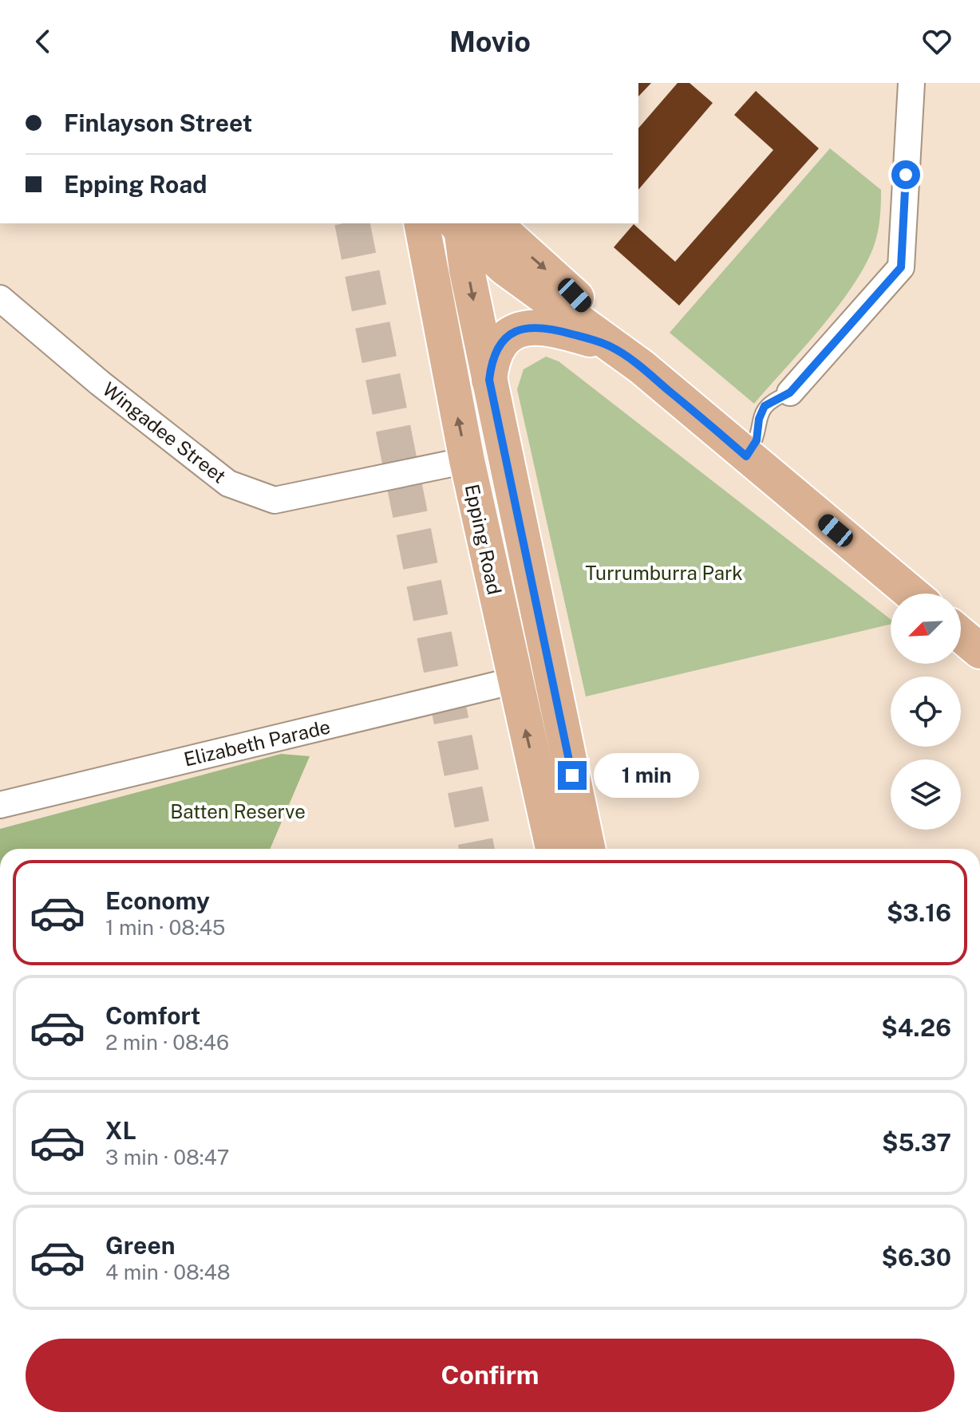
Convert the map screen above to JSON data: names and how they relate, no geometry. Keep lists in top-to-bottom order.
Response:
{
  "streets": {
    "main road": ["Epping Road"],
    "street": ["Wingadee Street", "Elizabeth Parade"]
  },
  "crossings": [
    ["Wingadee Street", "Epping Road"],
    ["Epping Road", "Elizabeth Parade"]
  ],
  "parks": ["Turrumburra Park", "Batten Reserve"],
  "north": "bottom left",
  "page": {
    "header": "Movio",
    "banner": ["Finlayson Street", "Epping Road"],
    "bubble": "1 min",
    "list": [
      {
        "name": "Economy",
        "note": "1 min · 08:45",
        "value": "$3.16"
      },
      {
        "name": "Comfort",
        "note": "2 min · 08:46",
        "value": "$4.26"
      },
      {
        "name": "XL",
        "note": "3 min · 08:47",
        "value": "$5.37"
      },
      {
        "name": "Green",
        "note": "4 min · 08:48",
        "value": "$6.30"
      }
    ],
    "buttons": "Confirm"
  }
}
